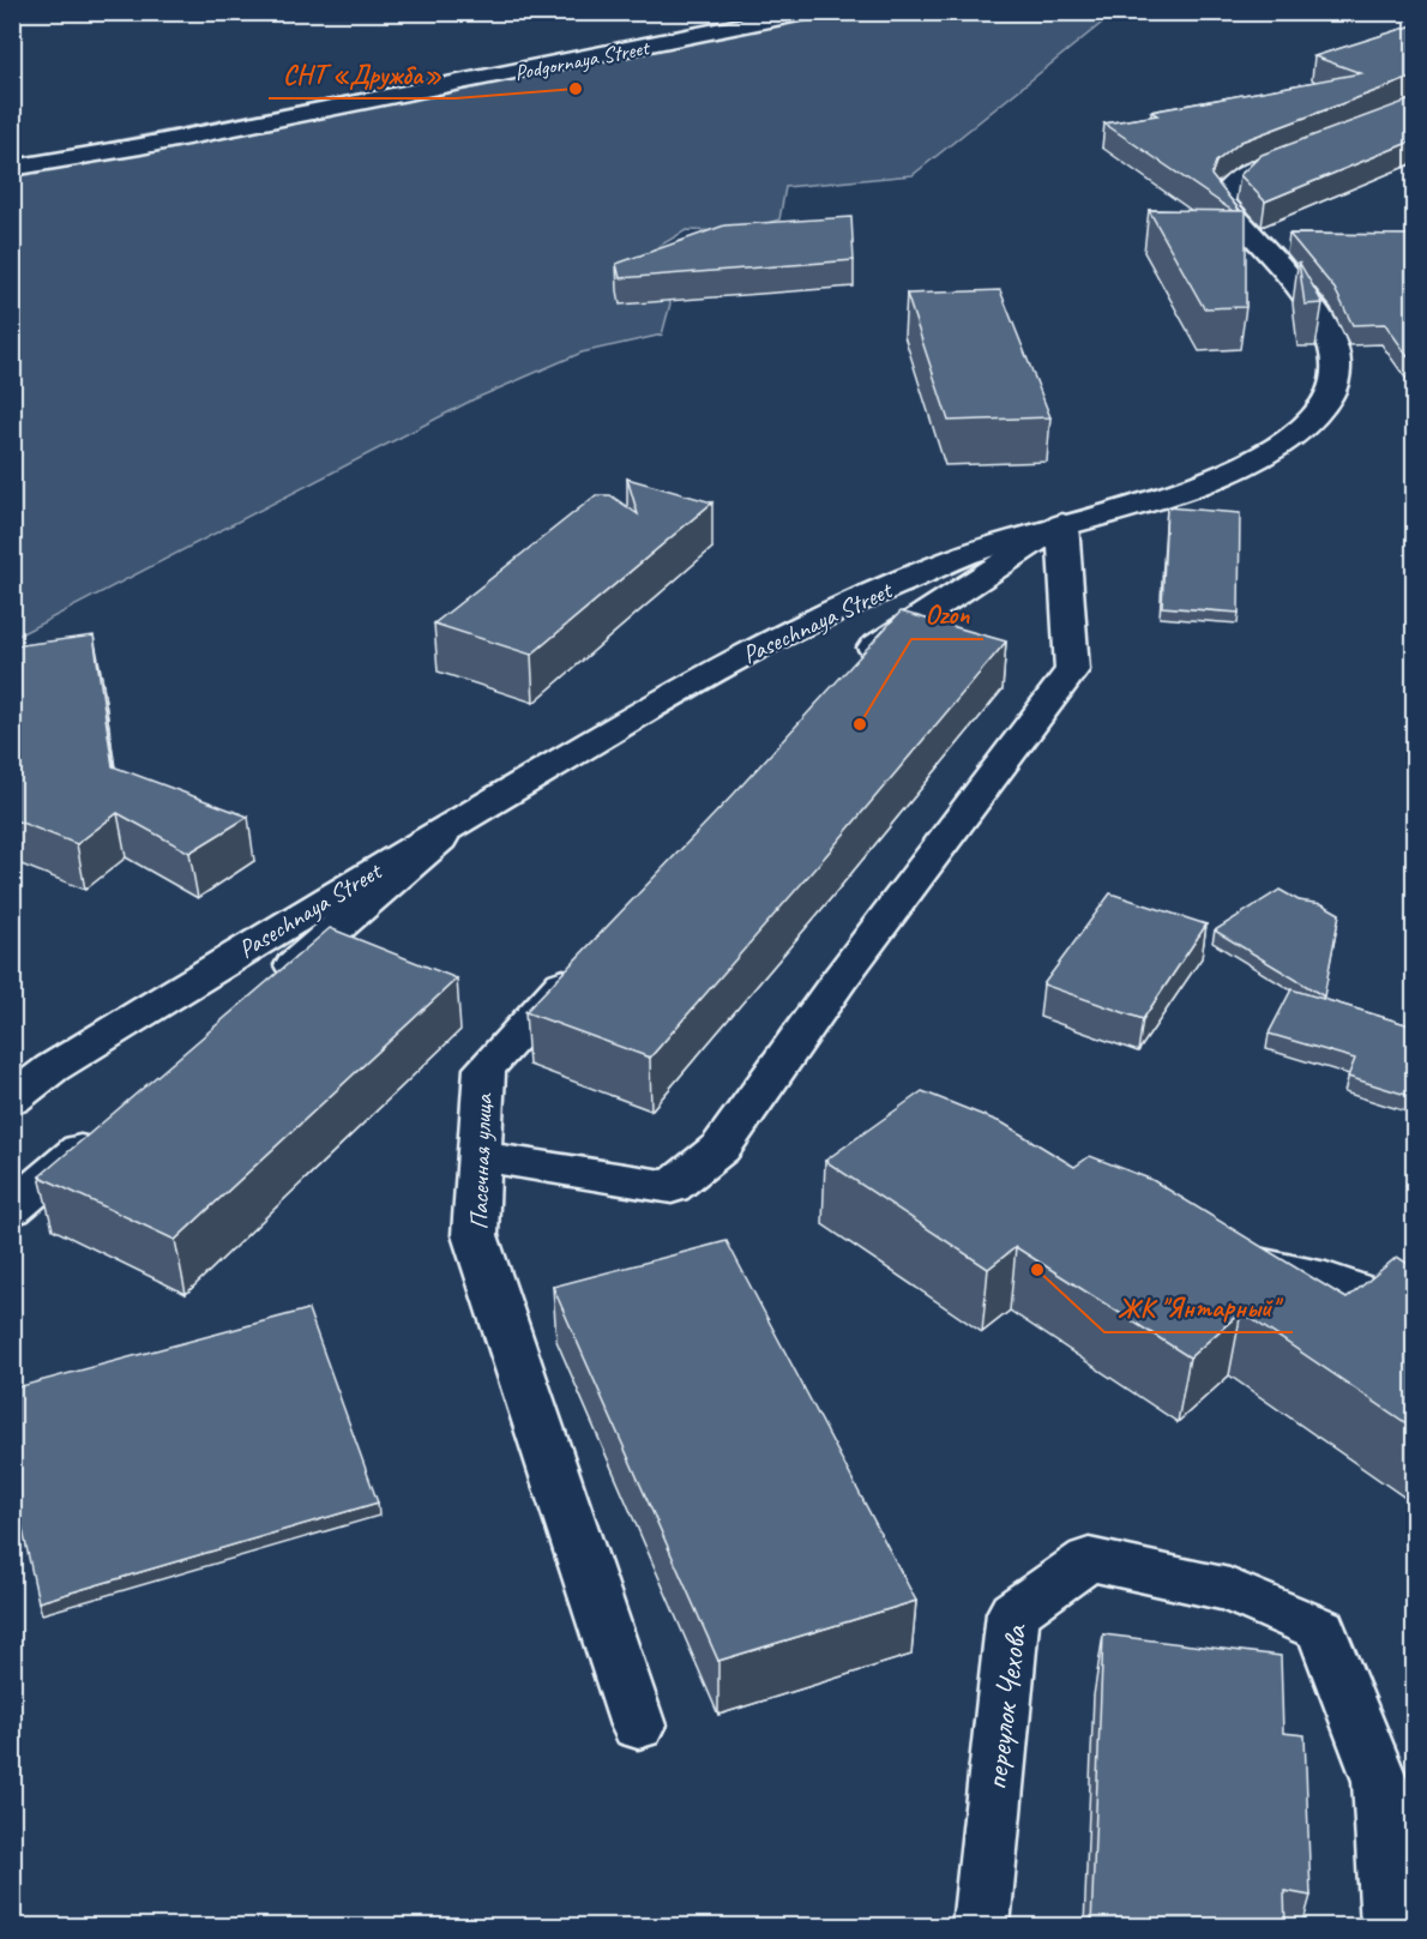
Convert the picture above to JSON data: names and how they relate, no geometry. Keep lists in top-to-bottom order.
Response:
{
  "streets": {
    "street": [
      "Podgornaya Street",
      "Pasechnaya Street",
      "Пасечная улица",
      "переулок Чехова"
    ]
  },
  "places": ["СНТ «Дружба»", "Ozon", "ЖК \"Янтарный\""]
}
